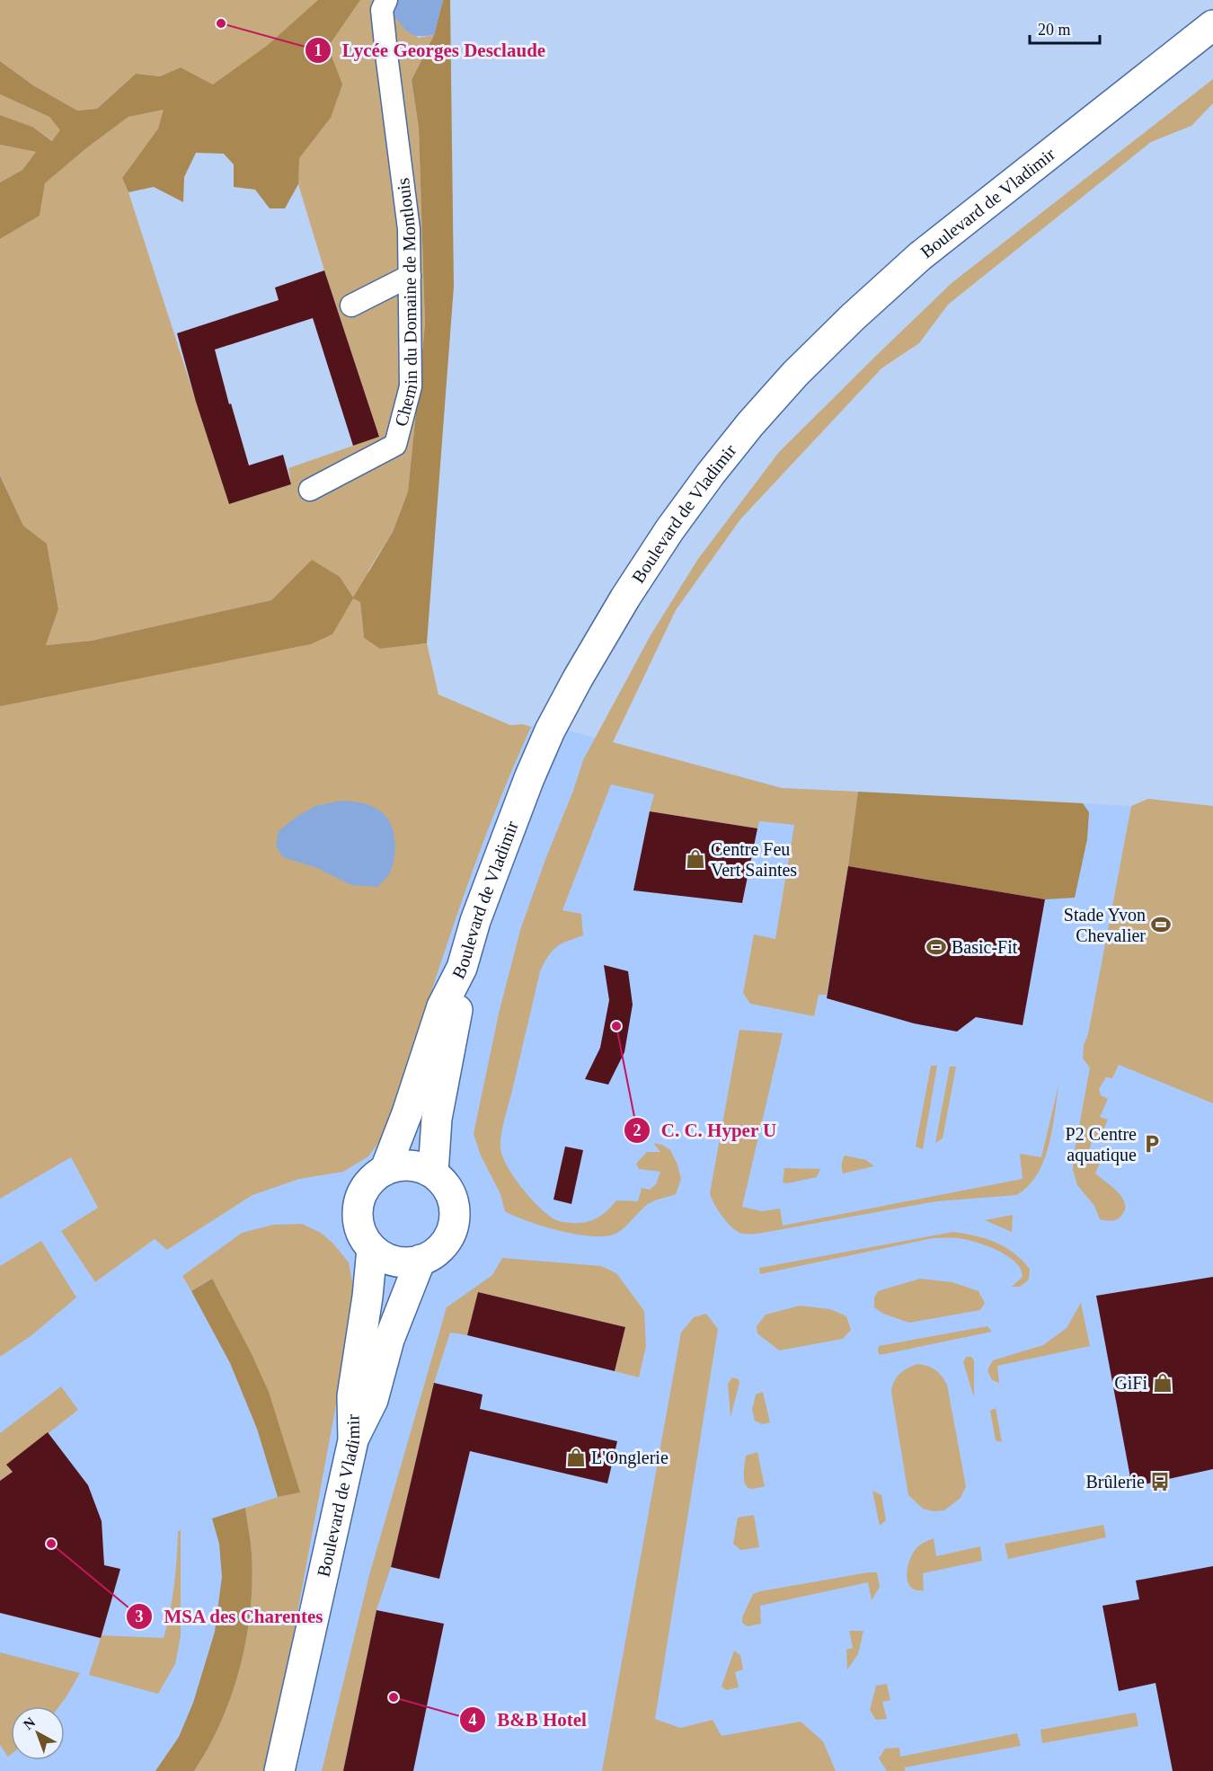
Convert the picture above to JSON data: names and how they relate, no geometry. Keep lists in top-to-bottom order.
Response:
{
  "streets": {
    "main road": ["Boulevard de Vladimir"],
    "street": ["Chemin du Domaine de Montlouis"]
  },
  "places": {
    "other": [
      "Lycée Georges Desclaude",
      "C. C. Hyper U",
      "MSA des Charentes",
      "B&B Hotel"
    ],
    "shop": ["Centre Feu Vert Saintes", "GiFi", "L'Onglerie"],
    "sports": ["Stade Yvon Chevalier", "Basic-Fit"],
    "parking": ["P2 Centre aquatique"],
    "bus stop": ["Brûlerie"]
  },
  "scale_bar": "20 m",
  "north": "top left"
}
